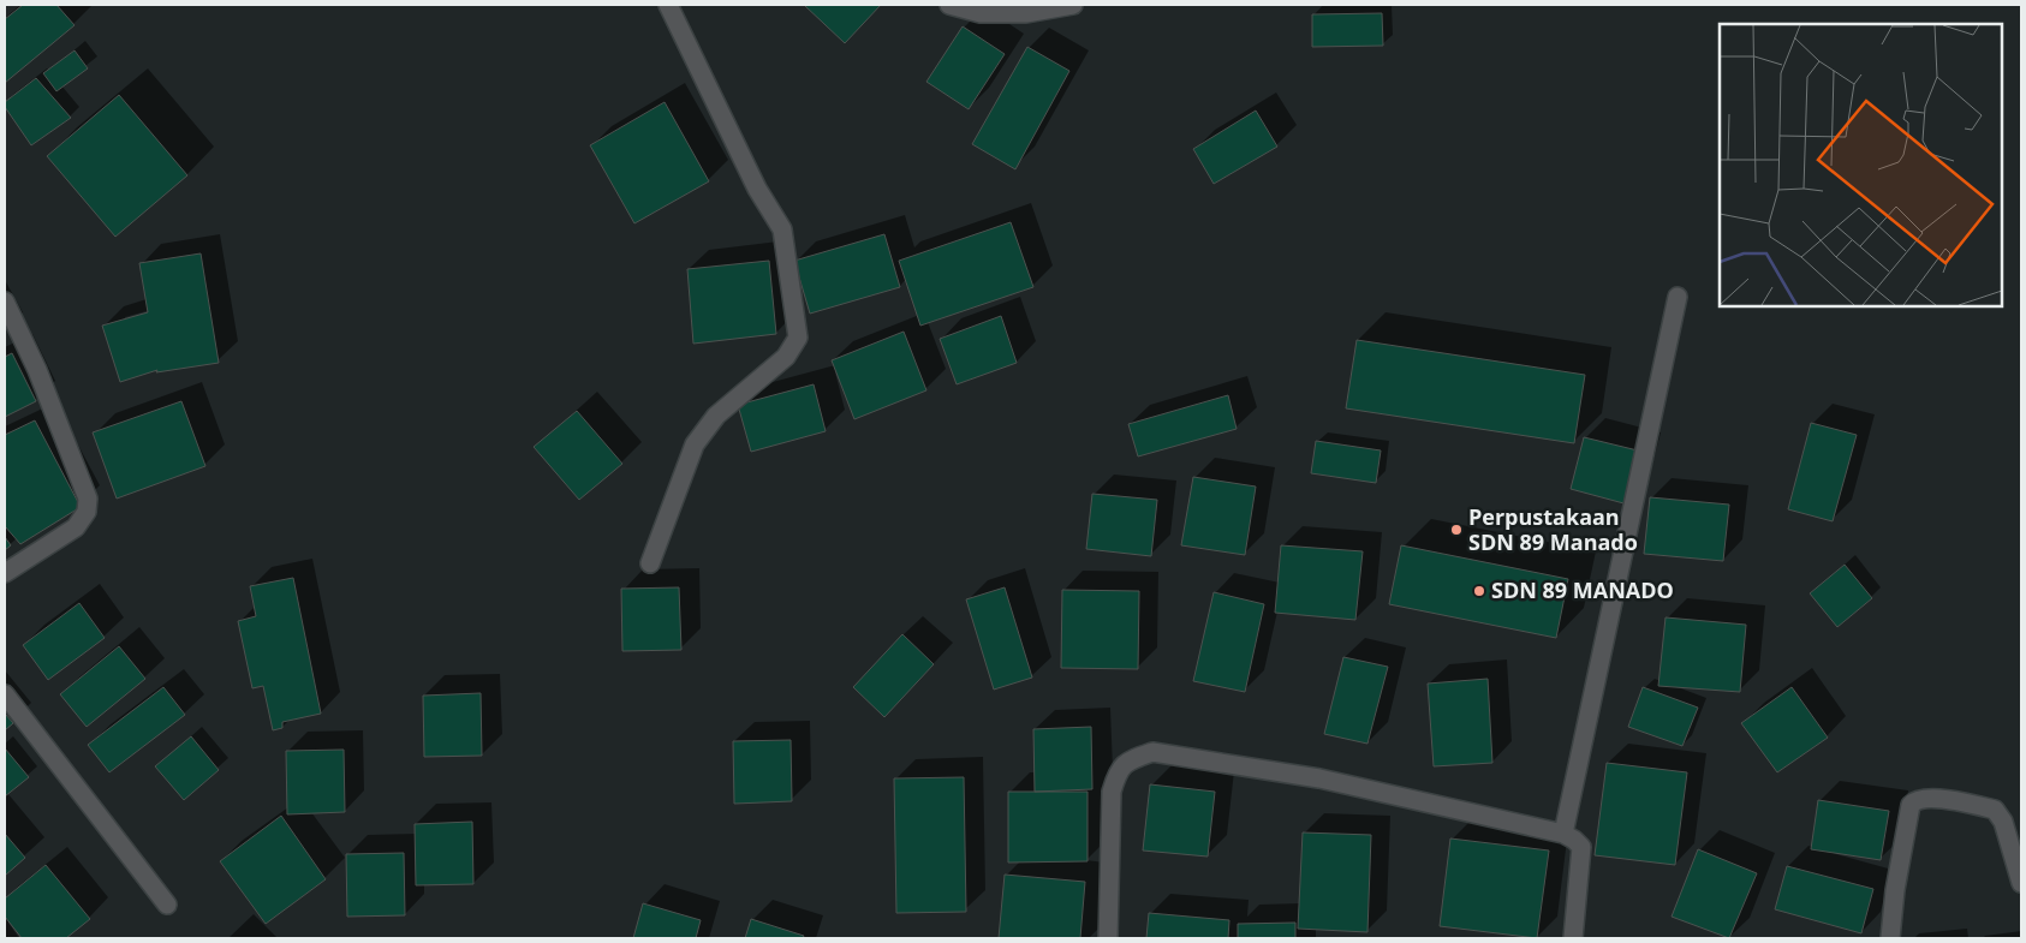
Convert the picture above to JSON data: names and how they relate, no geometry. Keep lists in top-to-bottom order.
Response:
{
  "places": ["Perpustakaan SDN 89 Manado", "SDN 89 MANADO"]
}
